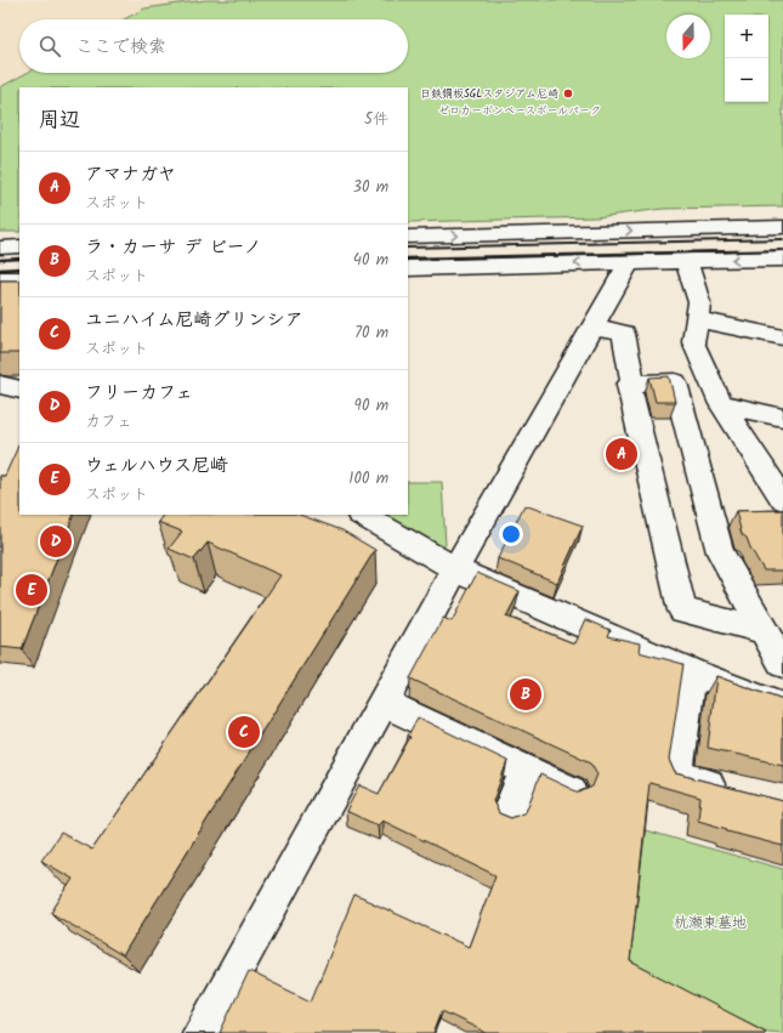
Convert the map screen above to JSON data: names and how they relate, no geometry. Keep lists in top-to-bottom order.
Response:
{
  "parks": ["ゼロカーボンベースボールパーク", "杭瀬東墓地"],
  "places": ["日鉄鋼板SGLスタジアム尼崎"],
  "north": "bottom",
  "page": {
    "map_buttons": ["+", "−"],
    "search": "ここで検索",
    "heading": ["周辺", "5件"],
    "list": [
      {
        "mark": "A",
        "name": "アマナガヤ",
        "note": "スポット",
        "value": "30 m"
      },
      {
        "mark": "B",
        "name": "ラ・カーサ デ ビーノ",
        "note": "スポット",
        "value": "40 m"
      },
      {
        "mark": "C",
        "name": "ユニハイム尼崎グリンシア",
        "note": "スポット",
        "value": "70 m"
      },
      {
        "mark": "D",
        "name": "フリーカフェ",
        "note": "カフェ",
        "value": "90 m"
      },
      {
        "mark": "E",
        "name": "ウェルハウス尼崎",
        "note": "スポット",
        "value": "100 m"
      }
    ],
    "pins": [
      "A",
      "D",
      "E",
      "B",
      "C"
    ]
  }
}
